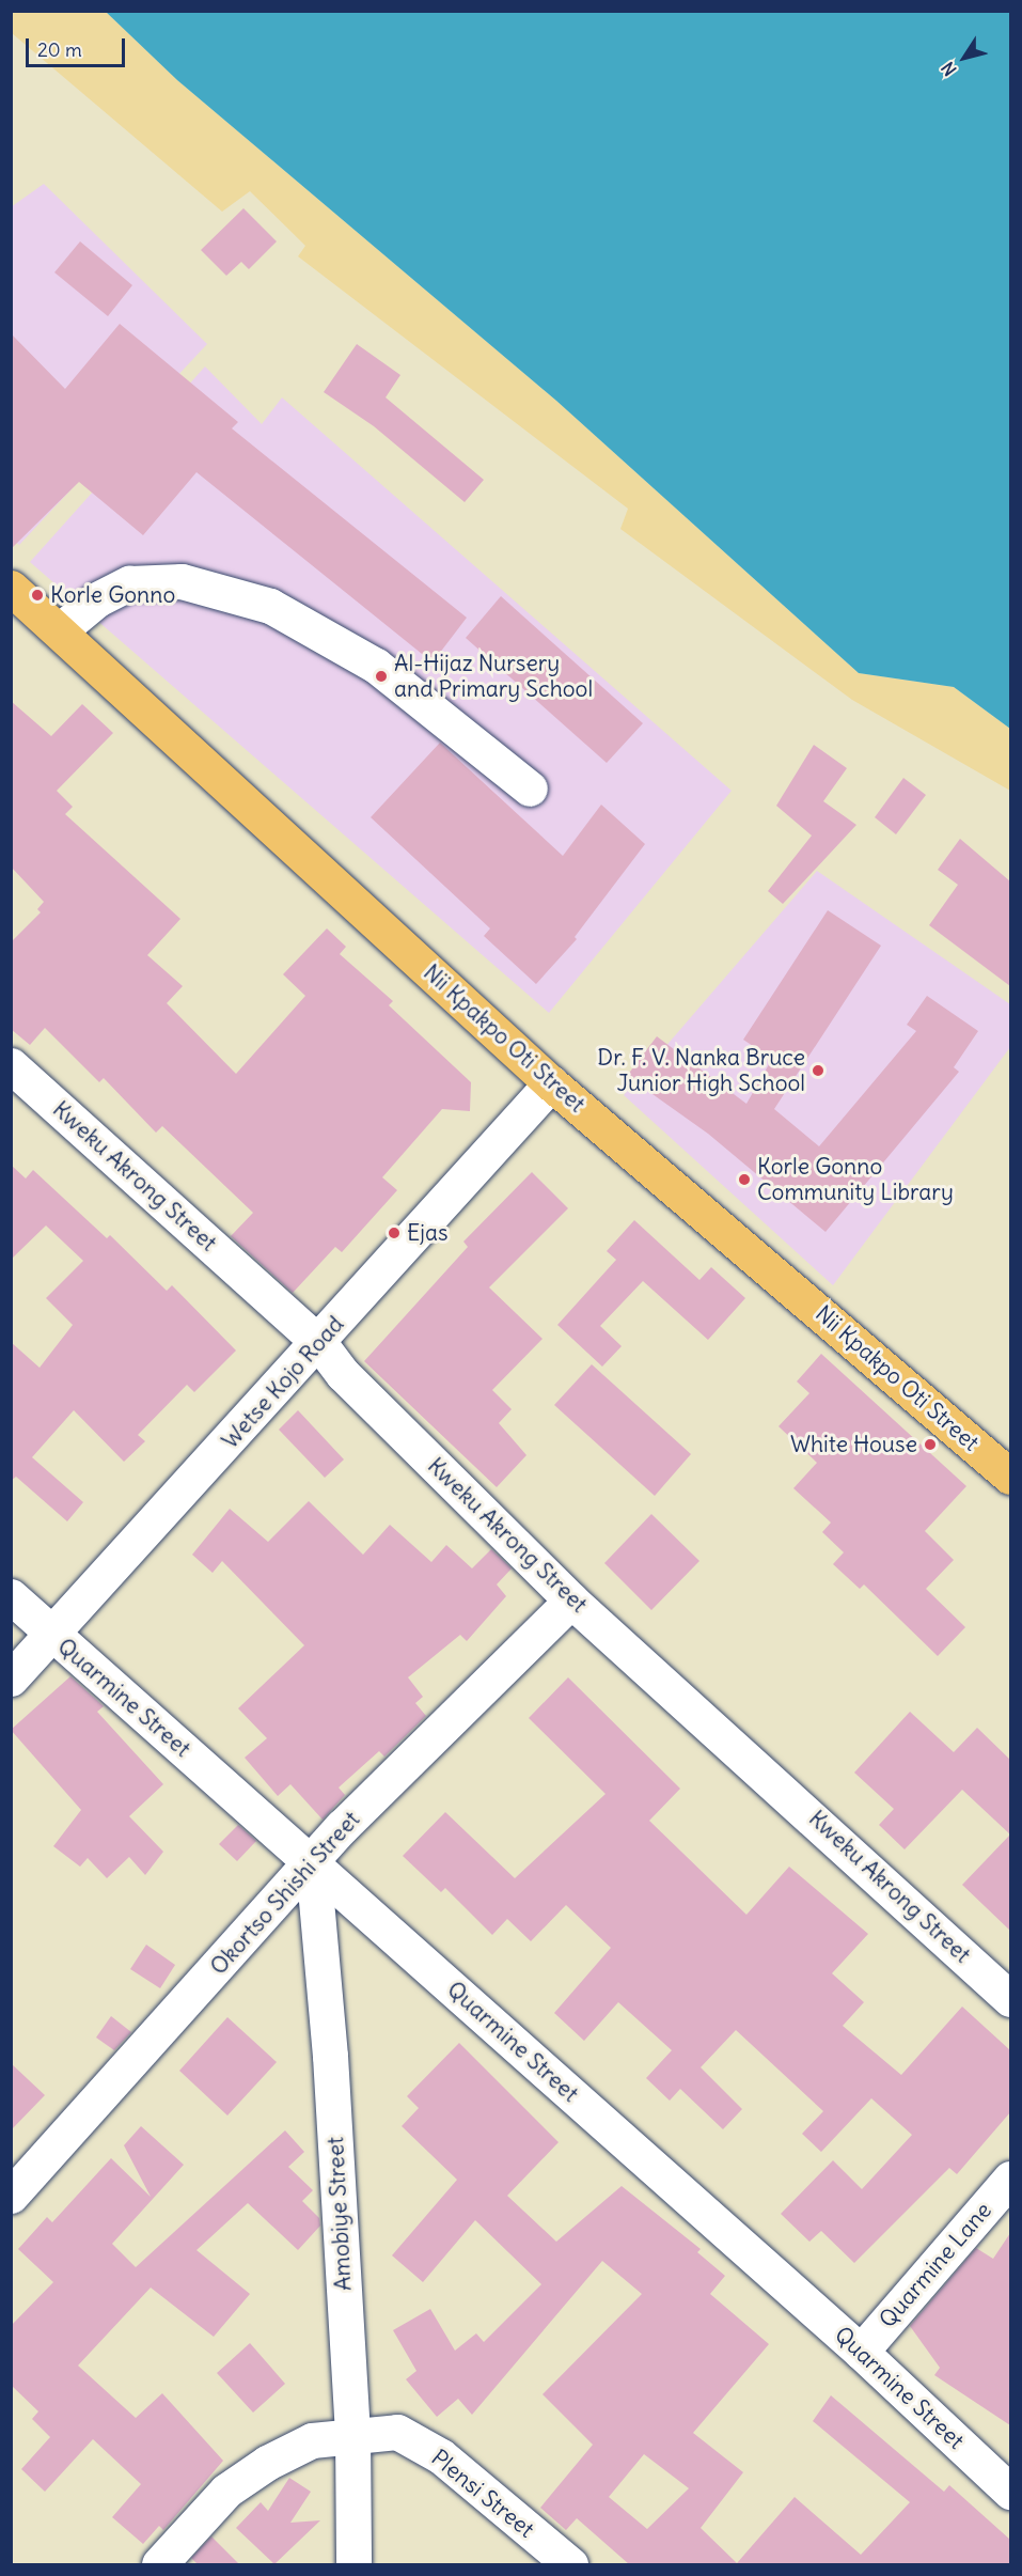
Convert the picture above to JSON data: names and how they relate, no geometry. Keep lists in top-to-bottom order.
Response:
{
  "streets": {
    "main road": ["Nii Kpakpo Oti Street"],
    "street": [
      "Kweku Akrong Street",
      "Wetse Kojo Road",
      "Quarmine Street",
      "Okortso Shishi Street",
      "Amobiye Street",
      "Quarmine Lane",
      "Plensi Street"
    ]
  },
  "crossings": [
    ["Nii Kpakpo Oti Street", "Wetse Kojo Road"],
    ["Kweku Akrong Street", "Wetse Kojo Road"],
    ["Kweku Akrong Street", "Okortso Shishi Street"],
    ["Wetse Kojo Road", "Quarmine Street"],
    ["Quarmine Street", "Okortso Shishi Street"],
    ["Quarmine Street", "Amobiye Street"],
    ["Quarmine Street", "Quarmine Lane"],
    ["Okortso Shishi Street", "Amobiye Street"],
    ["Amobiye Street", "Plensi Street"]
  ],
  "places": [
    "Korle Gonno",
    "Al-Hijaz Nursery and Primary School",
    "Dr. F. V. Nanka Bruce Junior High School",
    "Korle Gonno Community Library",
    "Ejas",
    "White House"
  ],
  "scale_bar": "20 m",
  "north": "bottom left"
}
